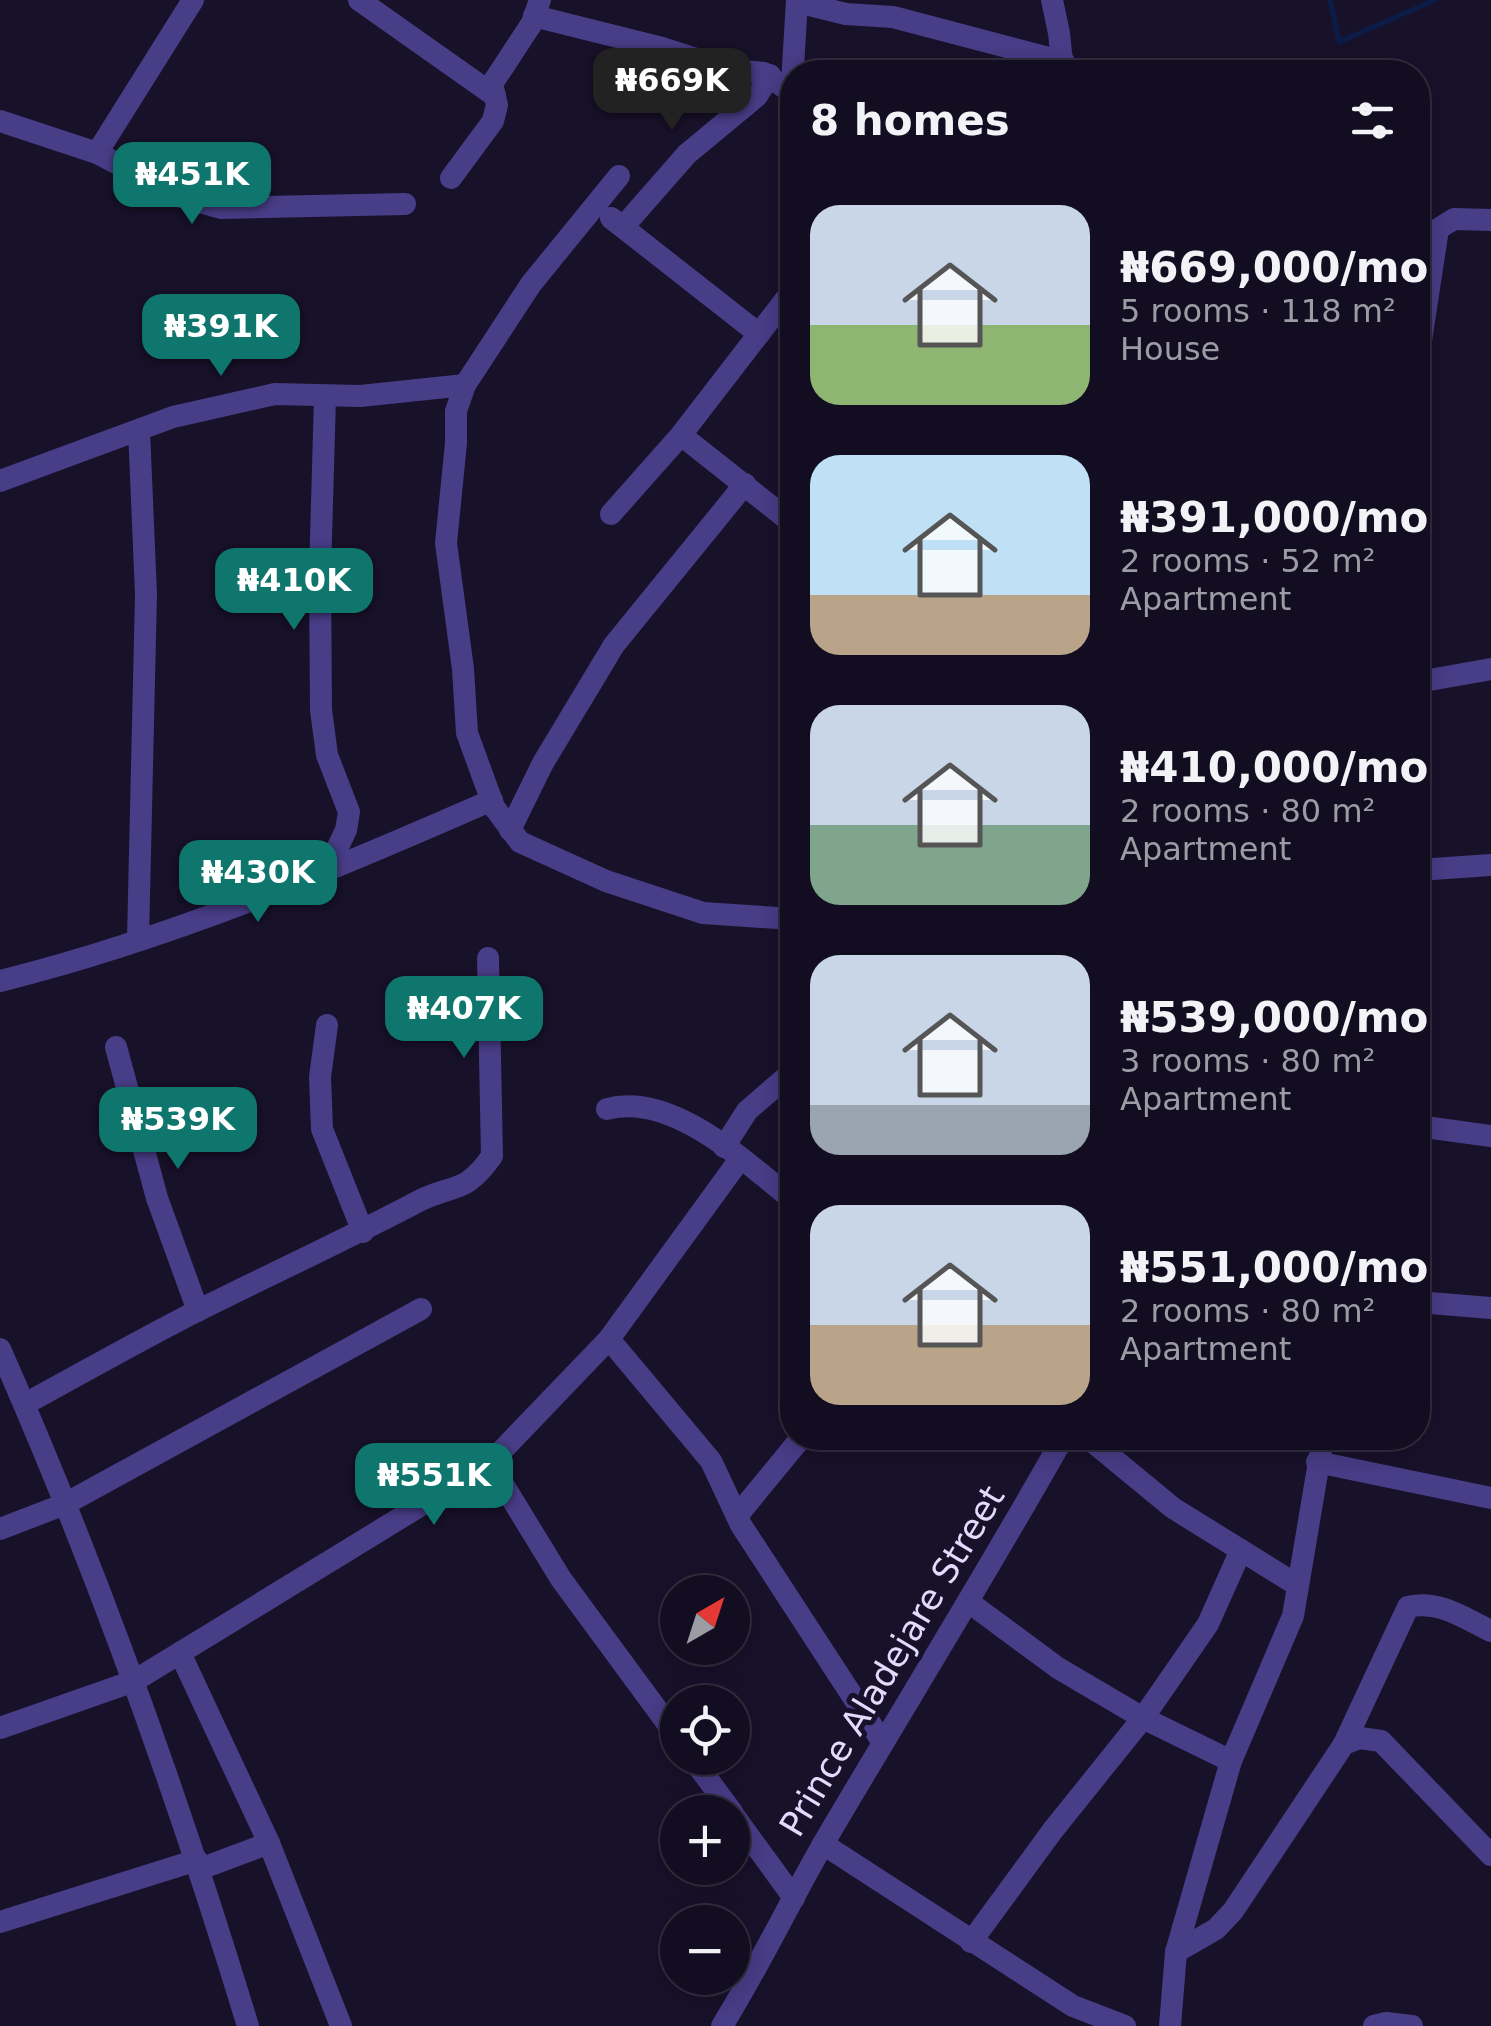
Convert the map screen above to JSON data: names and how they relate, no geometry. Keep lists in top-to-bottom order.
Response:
{
  "streets": {
    "street": ["Prince Aladejare Street"]
  },
  "north": "top right",
  "page": {
    "price": [
      "₦669K",
      "₦451K",
      "₦391K",
      "₦410K",
      "₦430K",
      "₦407K",
      "₦539K",
      "₦551K"
    ],
    "heading": "8 homes",
    "list": [
      {
        "name": "₦669,000/mo",
        "note": "5 rooms · 118 m² · House"
      },
      {
        "name": "₦391,000/mo",
        "note": "2 rooms · 52 m² · Apartment"
      },
      {
        "name": "₦410,000/mo",
        "note": "2 rooms · 80 m² · Apartment"
      },
      {
        "name": "₦539,000/mo",
        "note": "3 rooms · 80 m² · Apartment"
      },
      {
        "name": "₦551,000/mo",
        "note": "2 rooms · 80 m² · Apartment"
      }
    ],
    "map_buttons": ["+", "−"]
  }
}
